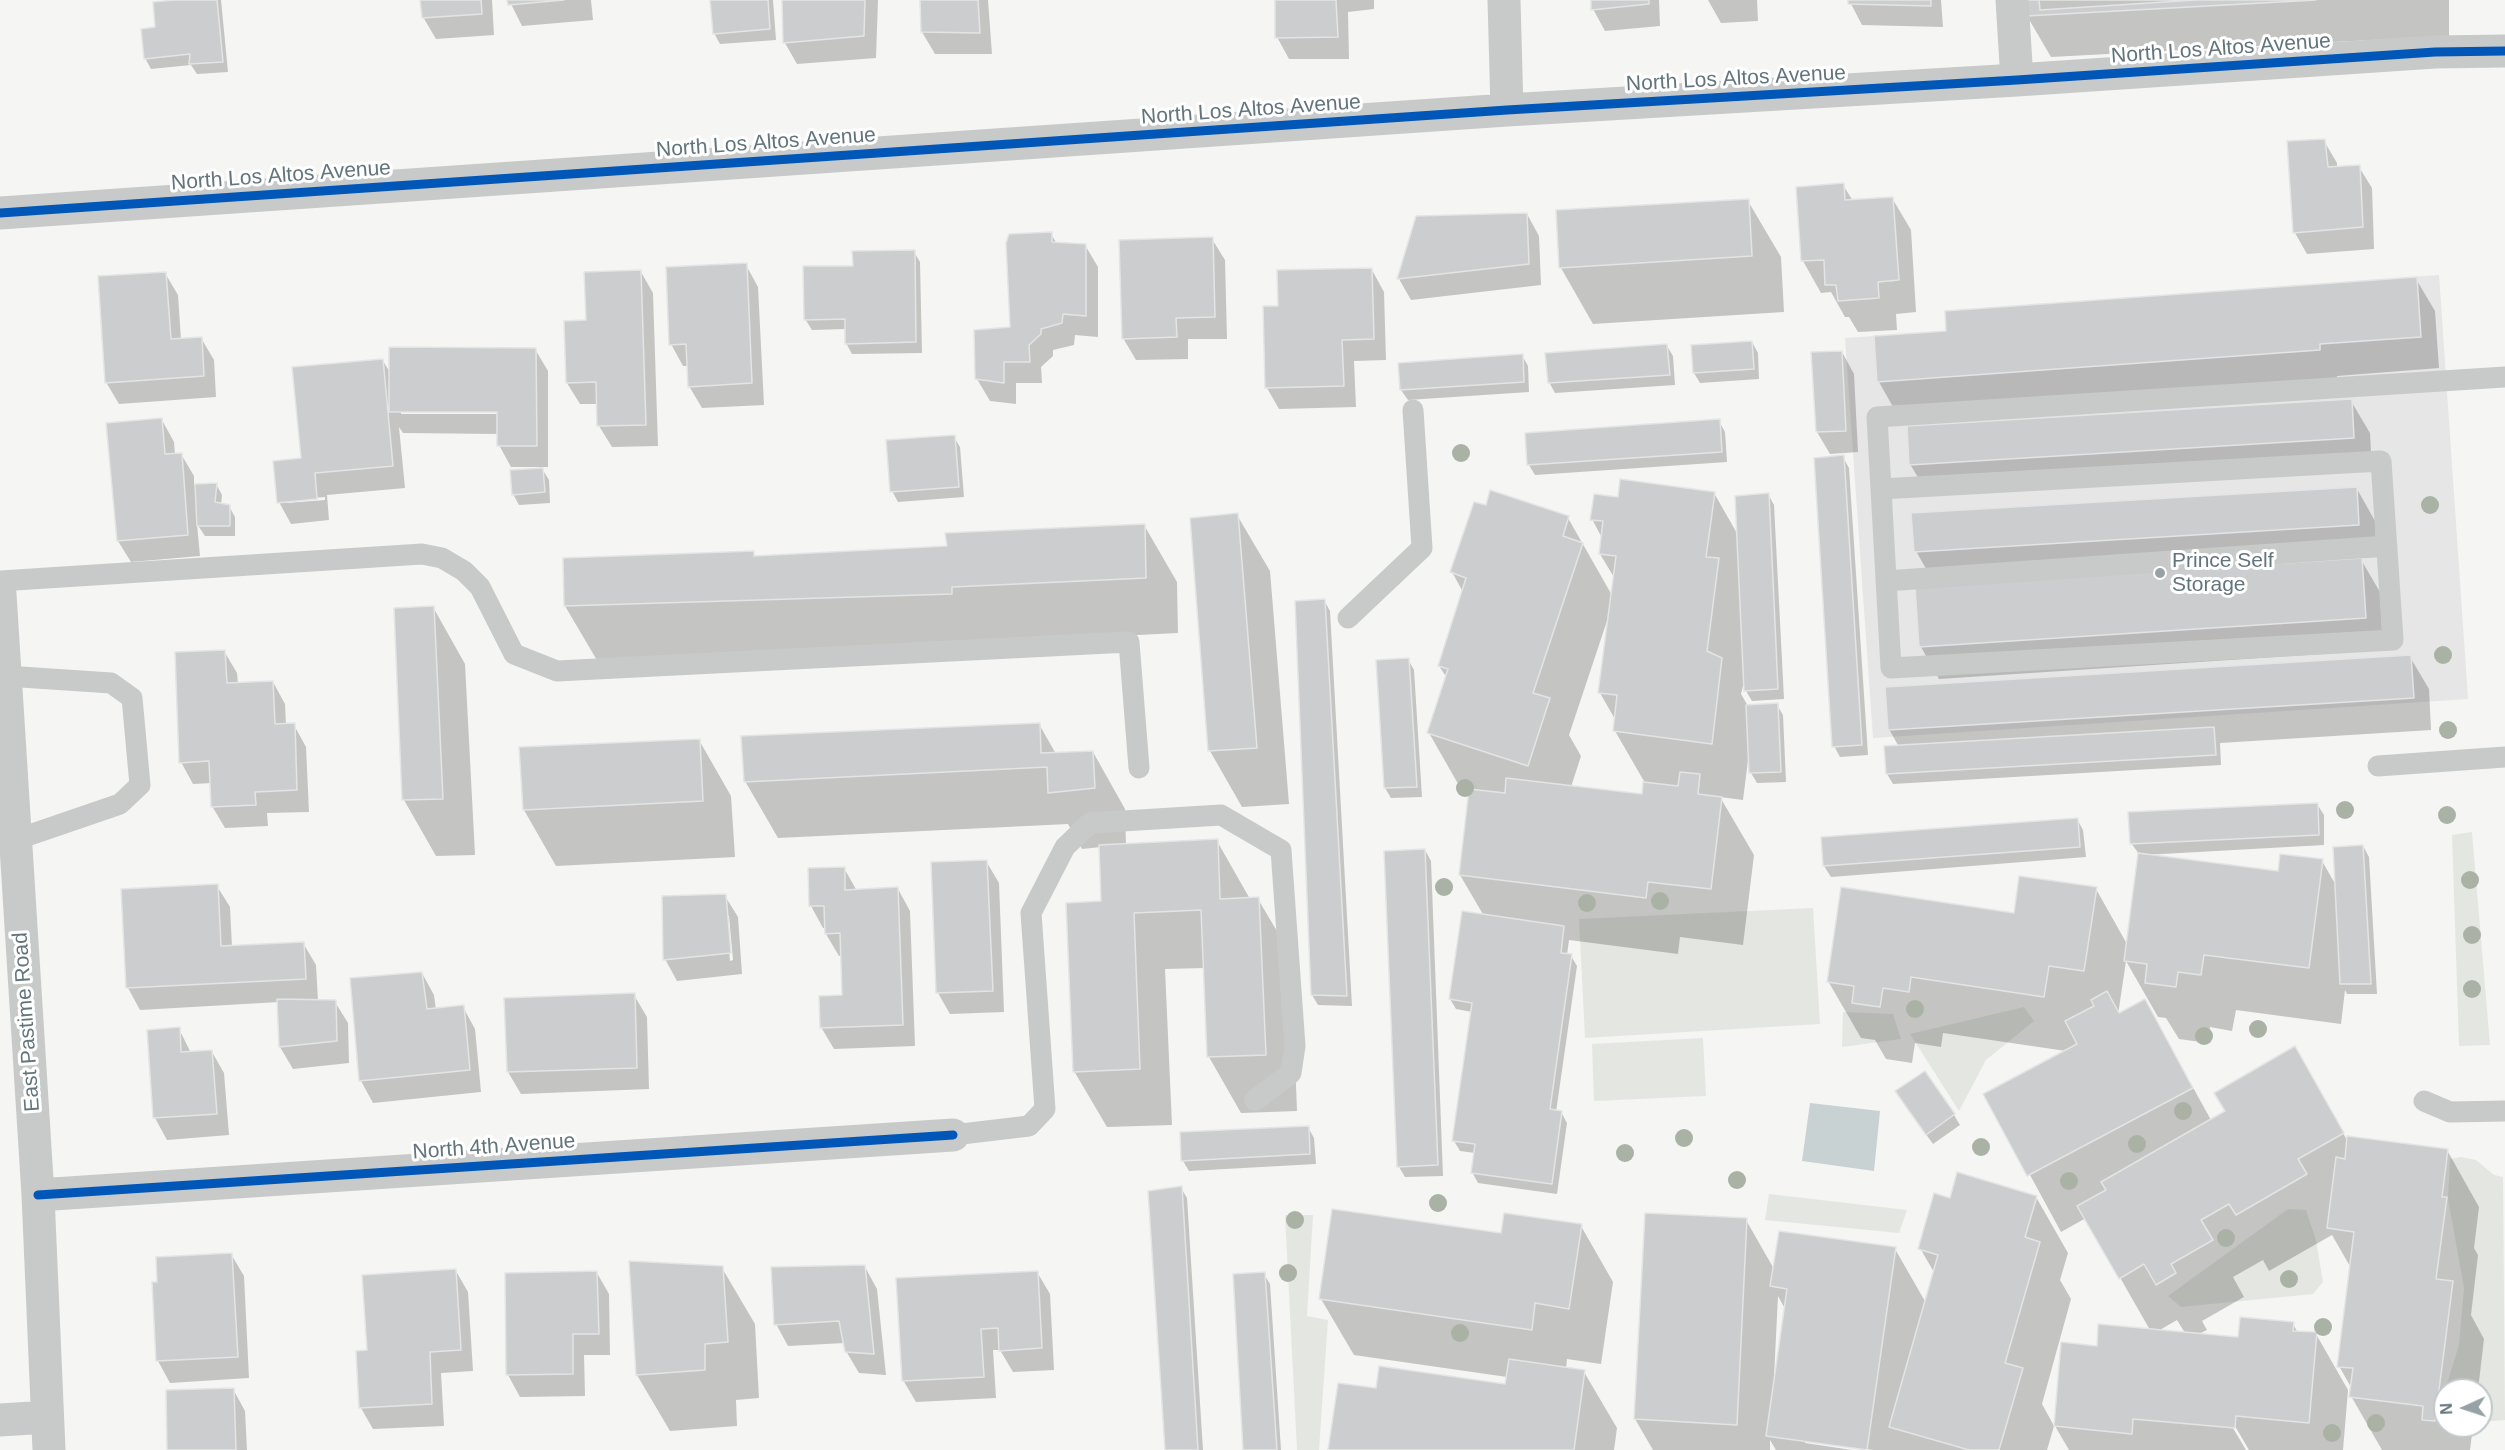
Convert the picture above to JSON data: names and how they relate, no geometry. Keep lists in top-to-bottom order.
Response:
{
  "streets": {
    "street": ["North Los Altos Avenue", "East Pastime Road", "North 4th Avenue"]
  },
  "crossings": [
    ["East Pastime Road", "North 4th Avenue"]
  ],
  "places": ["Prince Self Storage"],
  "north": "left"
}
